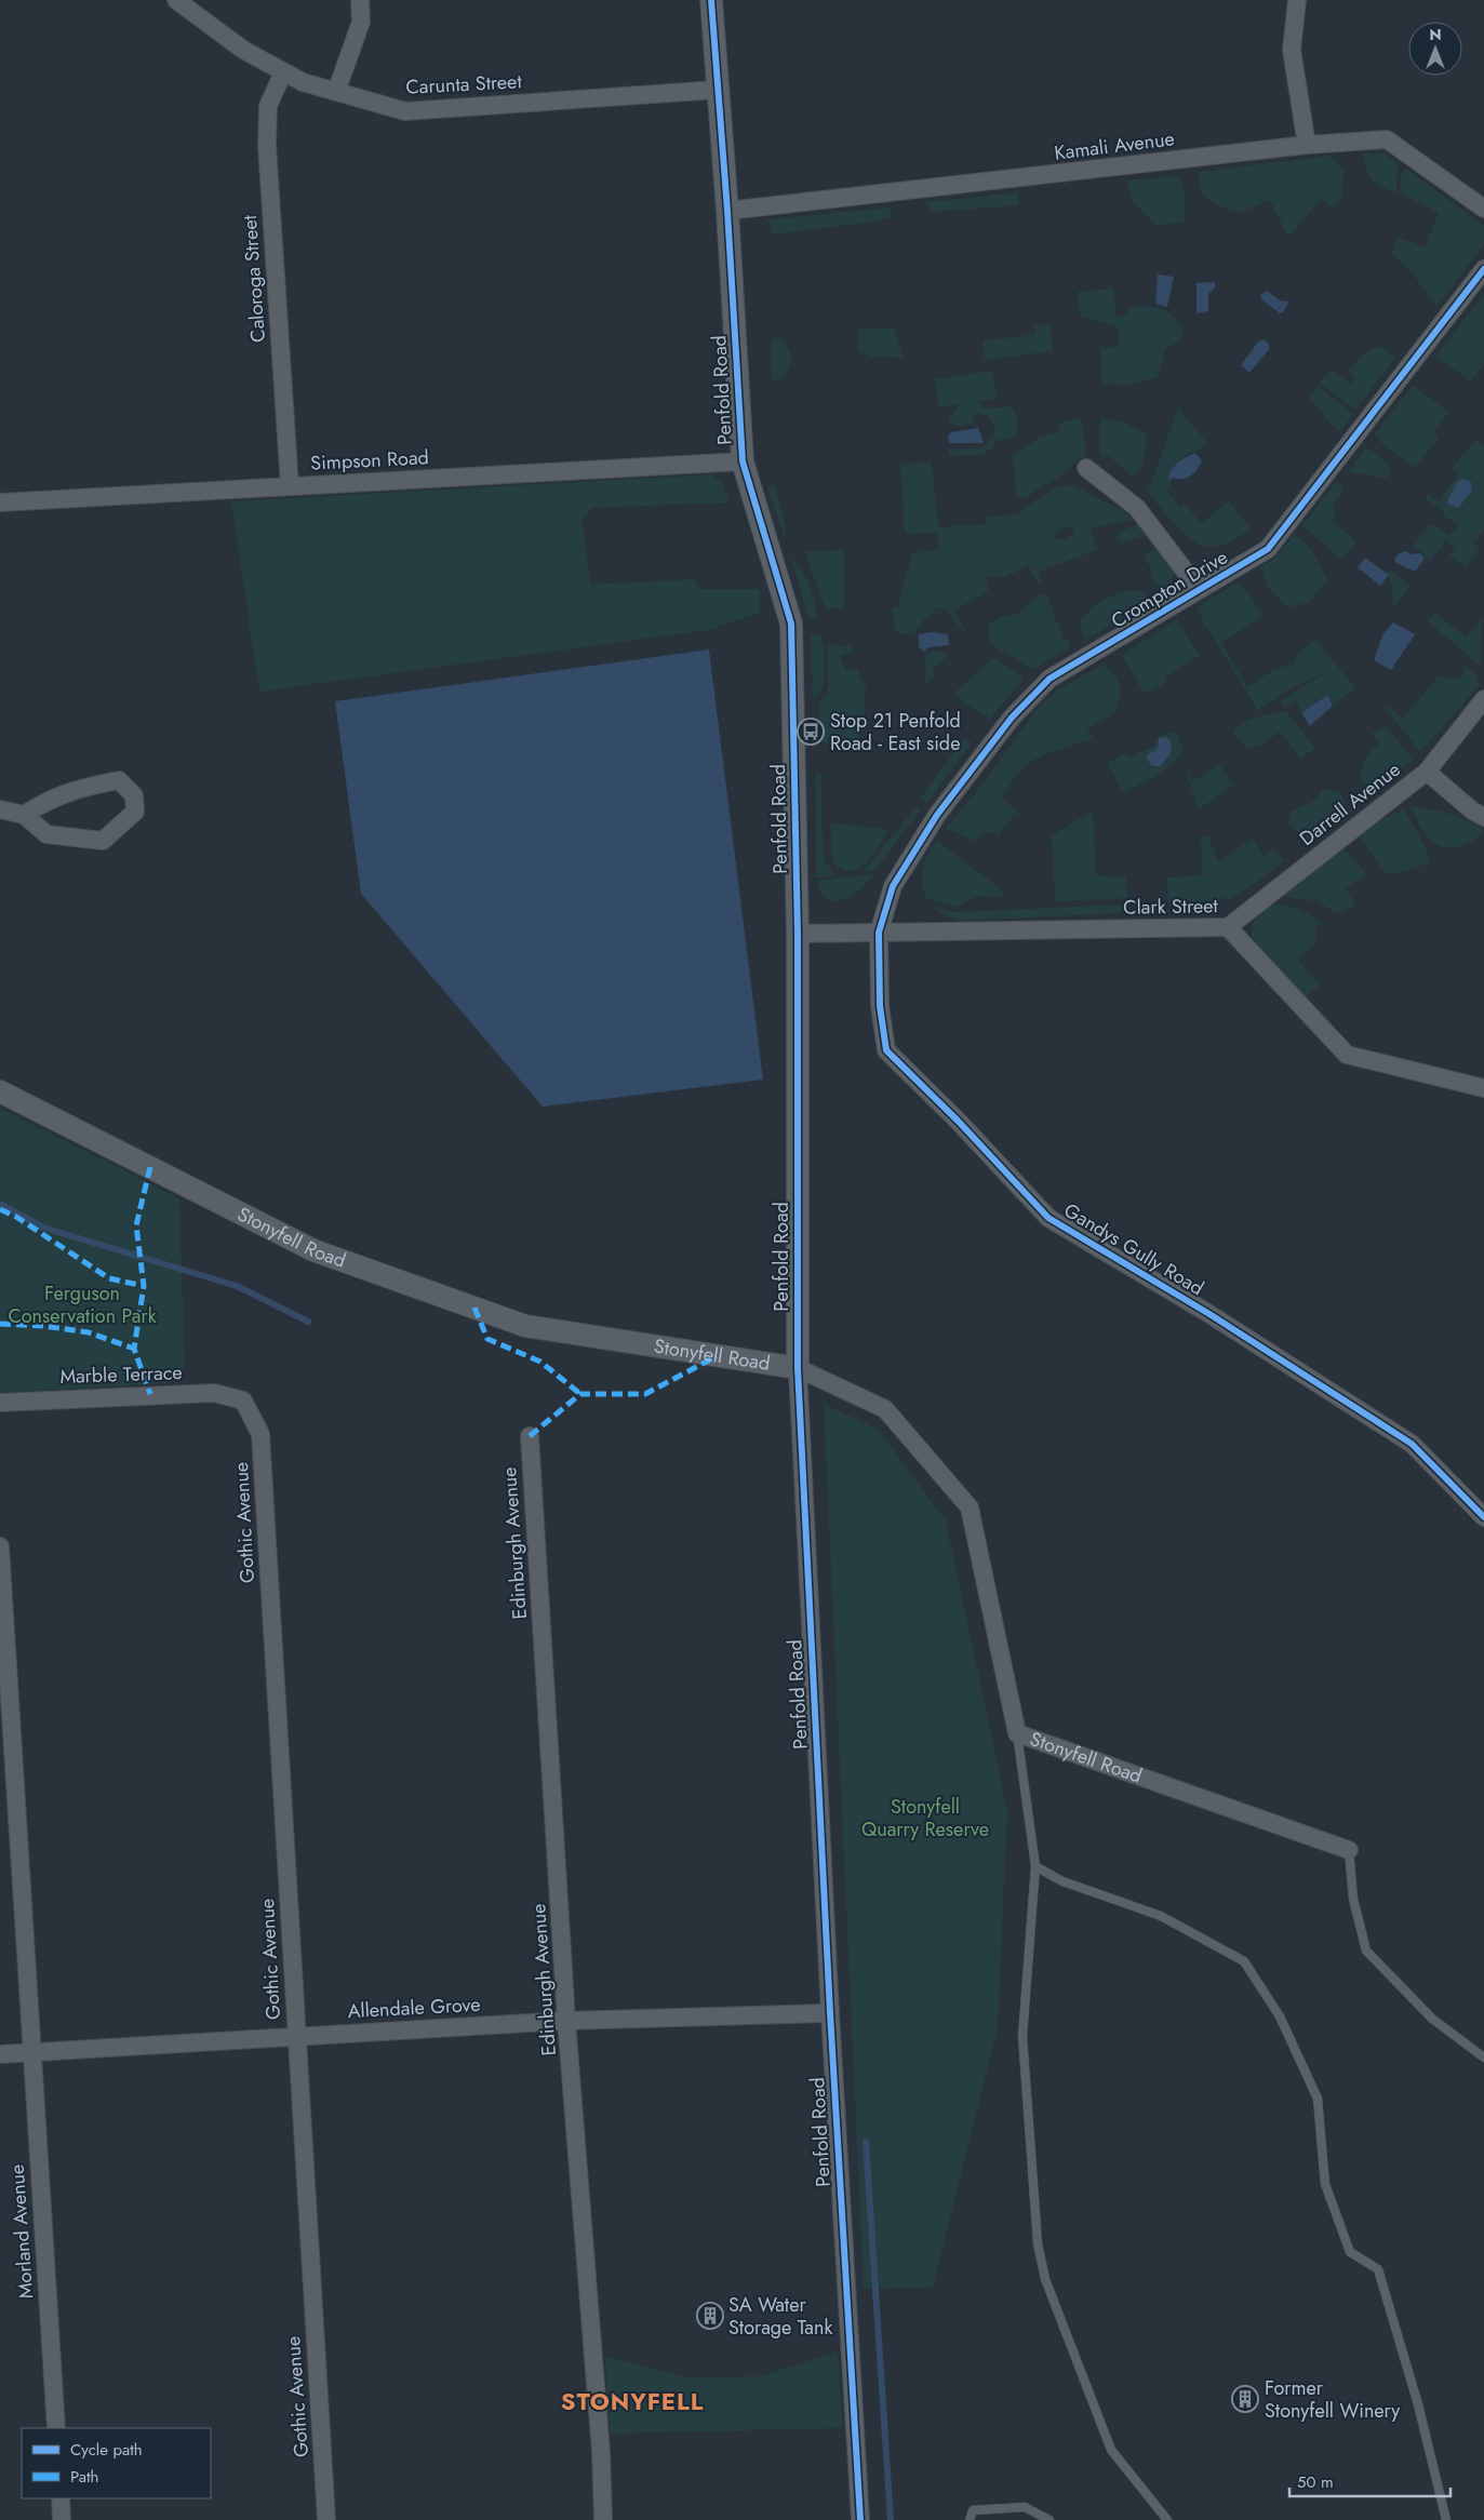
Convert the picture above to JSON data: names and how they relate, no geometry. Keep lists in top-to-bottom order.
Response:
{
  "streets": {
    "street": [
      "Carunta Street",
      "Kamali Avenue",
      "Caloroga Street",
      "Penfold Road",
      "Simpson Road",
      "Crompton Drive",
      "Darrell Avenue",
      "Clark Street",
      "Stonyfell Road",
      "Gandys Gully Road",
      "Marble Terrace",
      "Gothic Avenue",
      "Edinburgh Avenue",
      "Allendale Grove",
      "Morland Avenue"
    ]
  },
  "crossings": [
    ["Carunta Street", "Caloroga Street"],
    ["Carunta Street", "Penfold Road"],
    ["Kamali Avenue", "Penfold Road"],
    ["Caloroga Street", "Simpson Road"],
    ["Penfold Road", "Simpson Road"],
    ["Penfold Road", "Clark Street"],
    ["Penfold Road", "Stonyfell Road"],
    ["Penfold Road", "Allendale Grove"],
    ["Crompton Drive", "Clark Street"],
    ["Crompton Drive", "Gandys Gully Road"],
    ["Darrell Avenue", "Clark Street"],
    ["Clark Street", "Gandys Gully Road"],
    ["Marble Terrace", "Gothic Avenue"],
    ["Gothic Avenue", "Allendale Grove"],
    ["Edinburgh Avenue", "Allendale Grove"],
    ["Allendale Grove", "Morland Avenue"]
  ],
  "districts": ["STONYFELL"],
  "parks": ["Ferguson Conservation Park", "Stonyfell Quarry Reserve"],
  "places": {
    "bus stop": ["Stop 21 Penfold Road - East side"],
    "building": ["SA Water Storage Tank", "Former Stonyfell Winery"]
  },
  "legend": ["Cycle path", "Path"],
  "scale_bar": "50 m",
  "north": "top"
}
